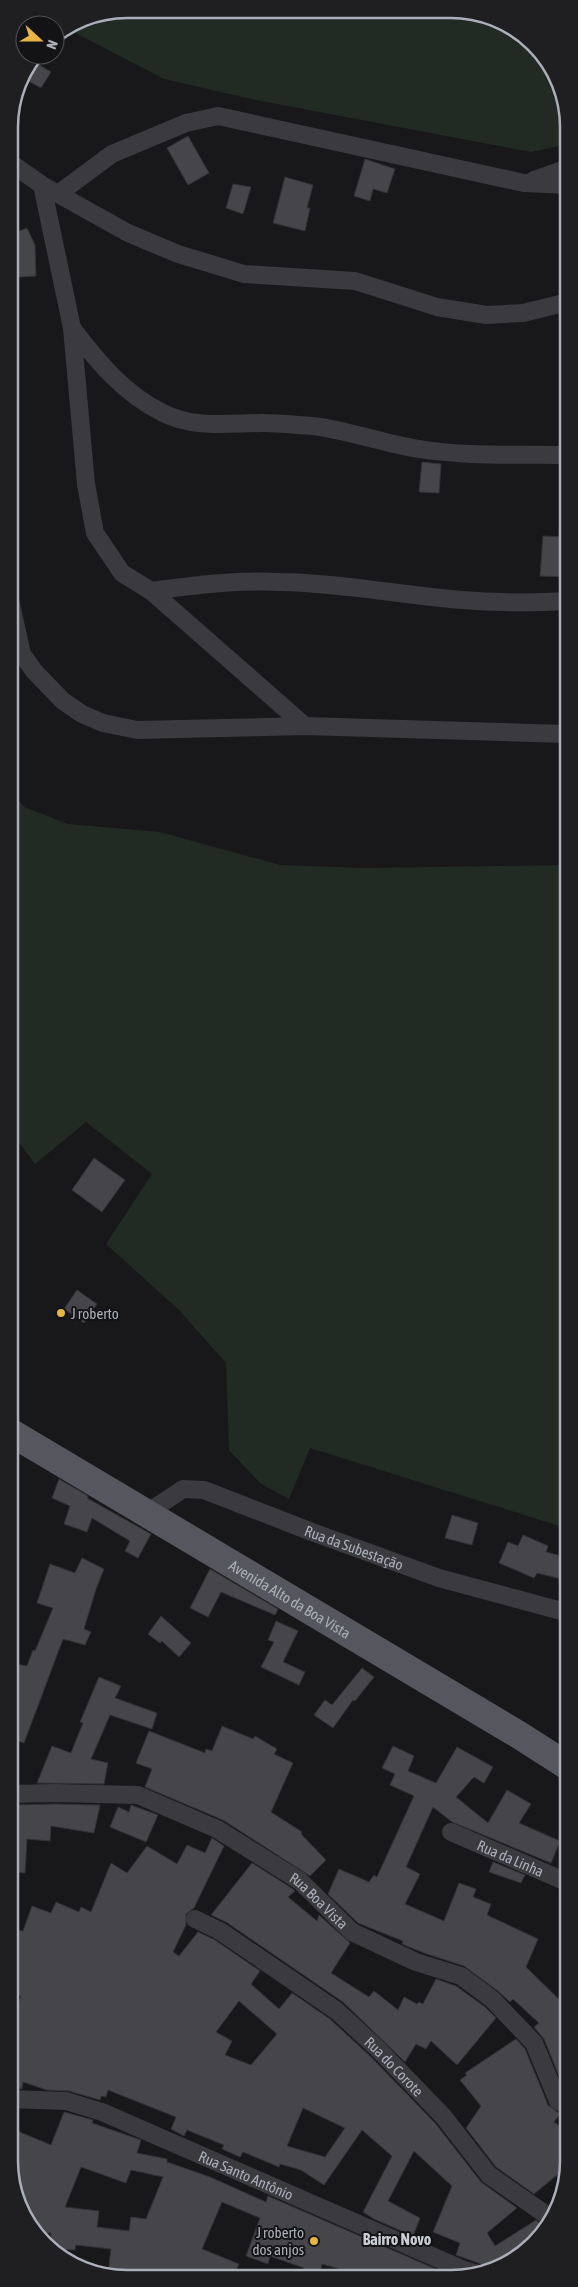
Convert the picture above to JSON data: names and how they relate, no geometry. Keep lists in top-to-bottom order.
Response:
{
  "streets": {
    "main road": ["Avenida Alto da Boa Vista"],
    "street": [
      "Rua da Subestação",
      "Rua da Linha",
      "Rua Boa Vista",
      "Rua do Corote",
      "Rua Santo Antônio"
    ]
  },
  "crossings": [
    ["Rua da Subestação", "Avenida Alto da Boa Vista"]
  ],
  "districts": ["Bairro Novo"],
  "places": ["J roberto", "J roberto dos anjos"],
  "north": "right"
}
